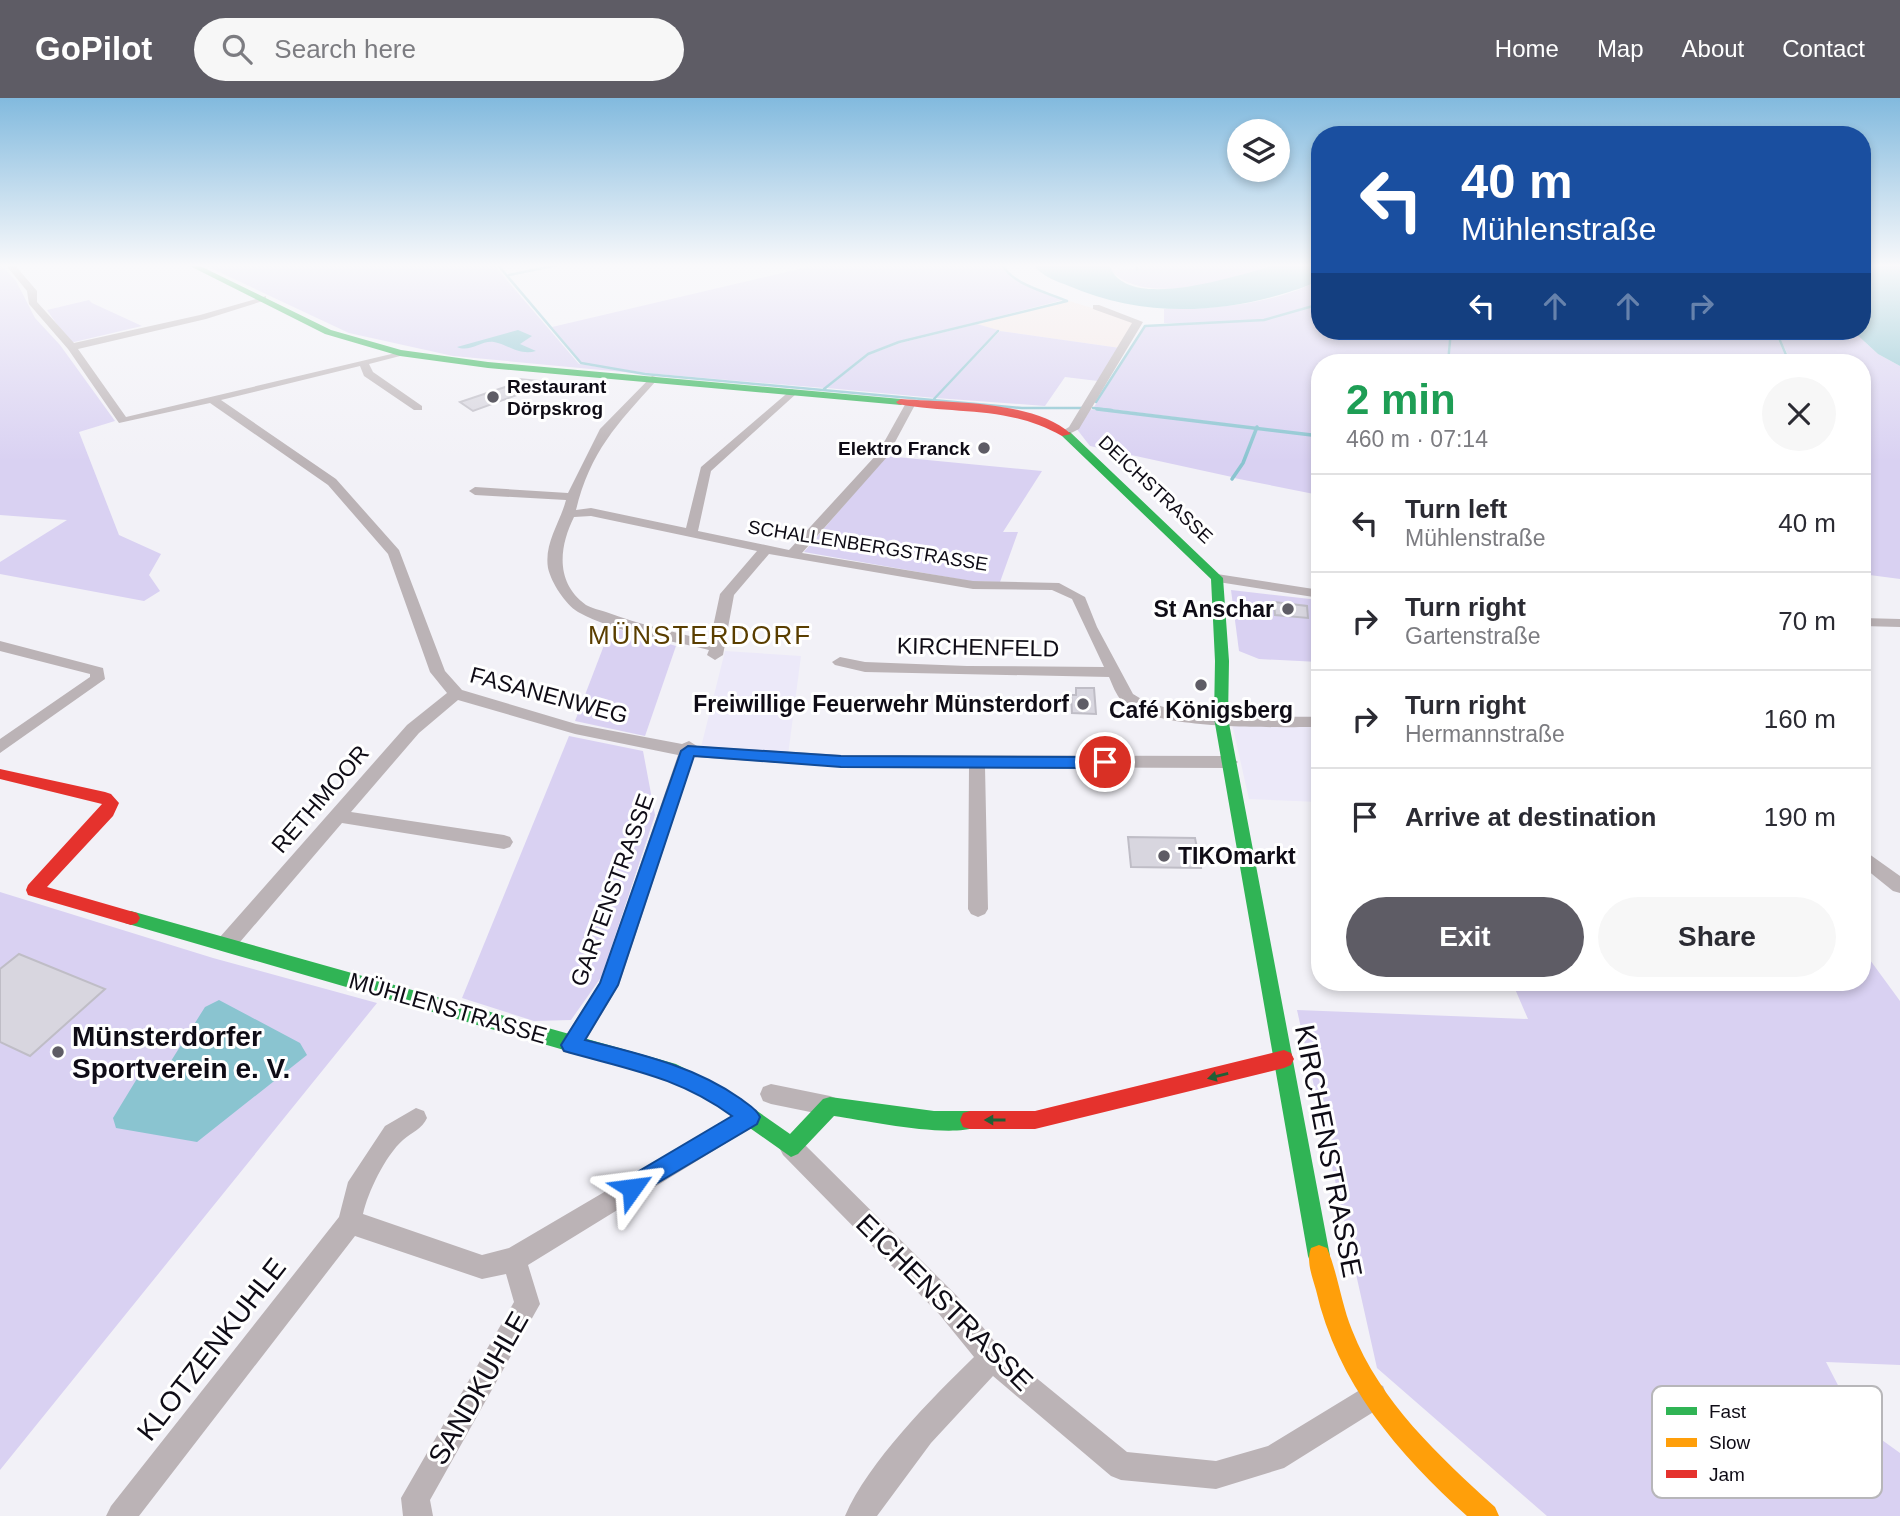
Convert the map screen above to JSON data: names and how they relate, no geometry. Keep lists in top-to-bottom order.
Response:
{
  "streets": {
    "street": [
      "DEICHSTRASSE",
      "SCHALLENBERGSTRASSE",
      "KIRCHENFELD",
      "FASANENWEG",
      "RETHMOOR",
      "GARTENSTRASSE",
      "MÜHLENSTRASSE",
      "KIRCHENSTRASSE",
      "EICHENSTRASSE",
      "KLOTZENKUHLE",
      "SANDKUHLE"
    ]
  },
  "crossings": [
    ["DEICHSTRASSE", "KIRCHENSTRASSE"],
    ["SCHALLENBERGSTRASSE", "KIRCHENFELD"],
    ["SCHALLENBERGSTRASSE", "KIRCHENSTRASSE"],
    ["FASANENWEG", "RETHMOOR"],
    ["FASANENWEG", "GARTENSTRASSE"],
    ["FASANENWEG", "KIRCHENSTRASSE"],
    ["RETHMOOR", "MÜHLENSTRASSE"],
    ["GARTENSTRASSE", "MÜHLENSTRASSE"],
    ["MÜHLENSTRASSE", "EICHENSTRASSE"],
    ["KIRCHENSTRASSE", "EICHENSTRASSE"]
  ],
  "districts": ["MÜNSTERDORF"],
  "places": [
    "Restaurant Dörpskrog",
    "Elektro Franck",
    "St Anschar",
    "Café Königsberg",
    "Freiwillige Feuerwehr Münsterdorf",
    "TIKOmarkt",
    "Münsterdorfer Sportverein e. V."
  ],
  "legend": ["Fast", "Slow", "Jam"],
  "page": {
    "header": "GoPilot",
    "search": "Search here",
    "nav": [
      "Home",
      "Map",
      "About",
      "Contact"
    ],
    "turn": ["40 m", "Mühlenstraße"],
    "heading": ["2 min", "460 m · 07:14"],
    "list": [
      {
        "name": "Turn left",
        "note": "Mühlenstraße",
        "value": "40 m"
      },
      {
        "name": "Turn right",
        "note": "Gartenstraße",
        "value": "70 m"
      },
      {
        "name": "Turn right",
        "note": "Hermannstraße",
        "value": "160 m"
      },
      {
        "name": "Arrive at destination",
        "value": "190 m"
      }
    ],
    "buttons": ["Exit", "Share"]
  }
}
